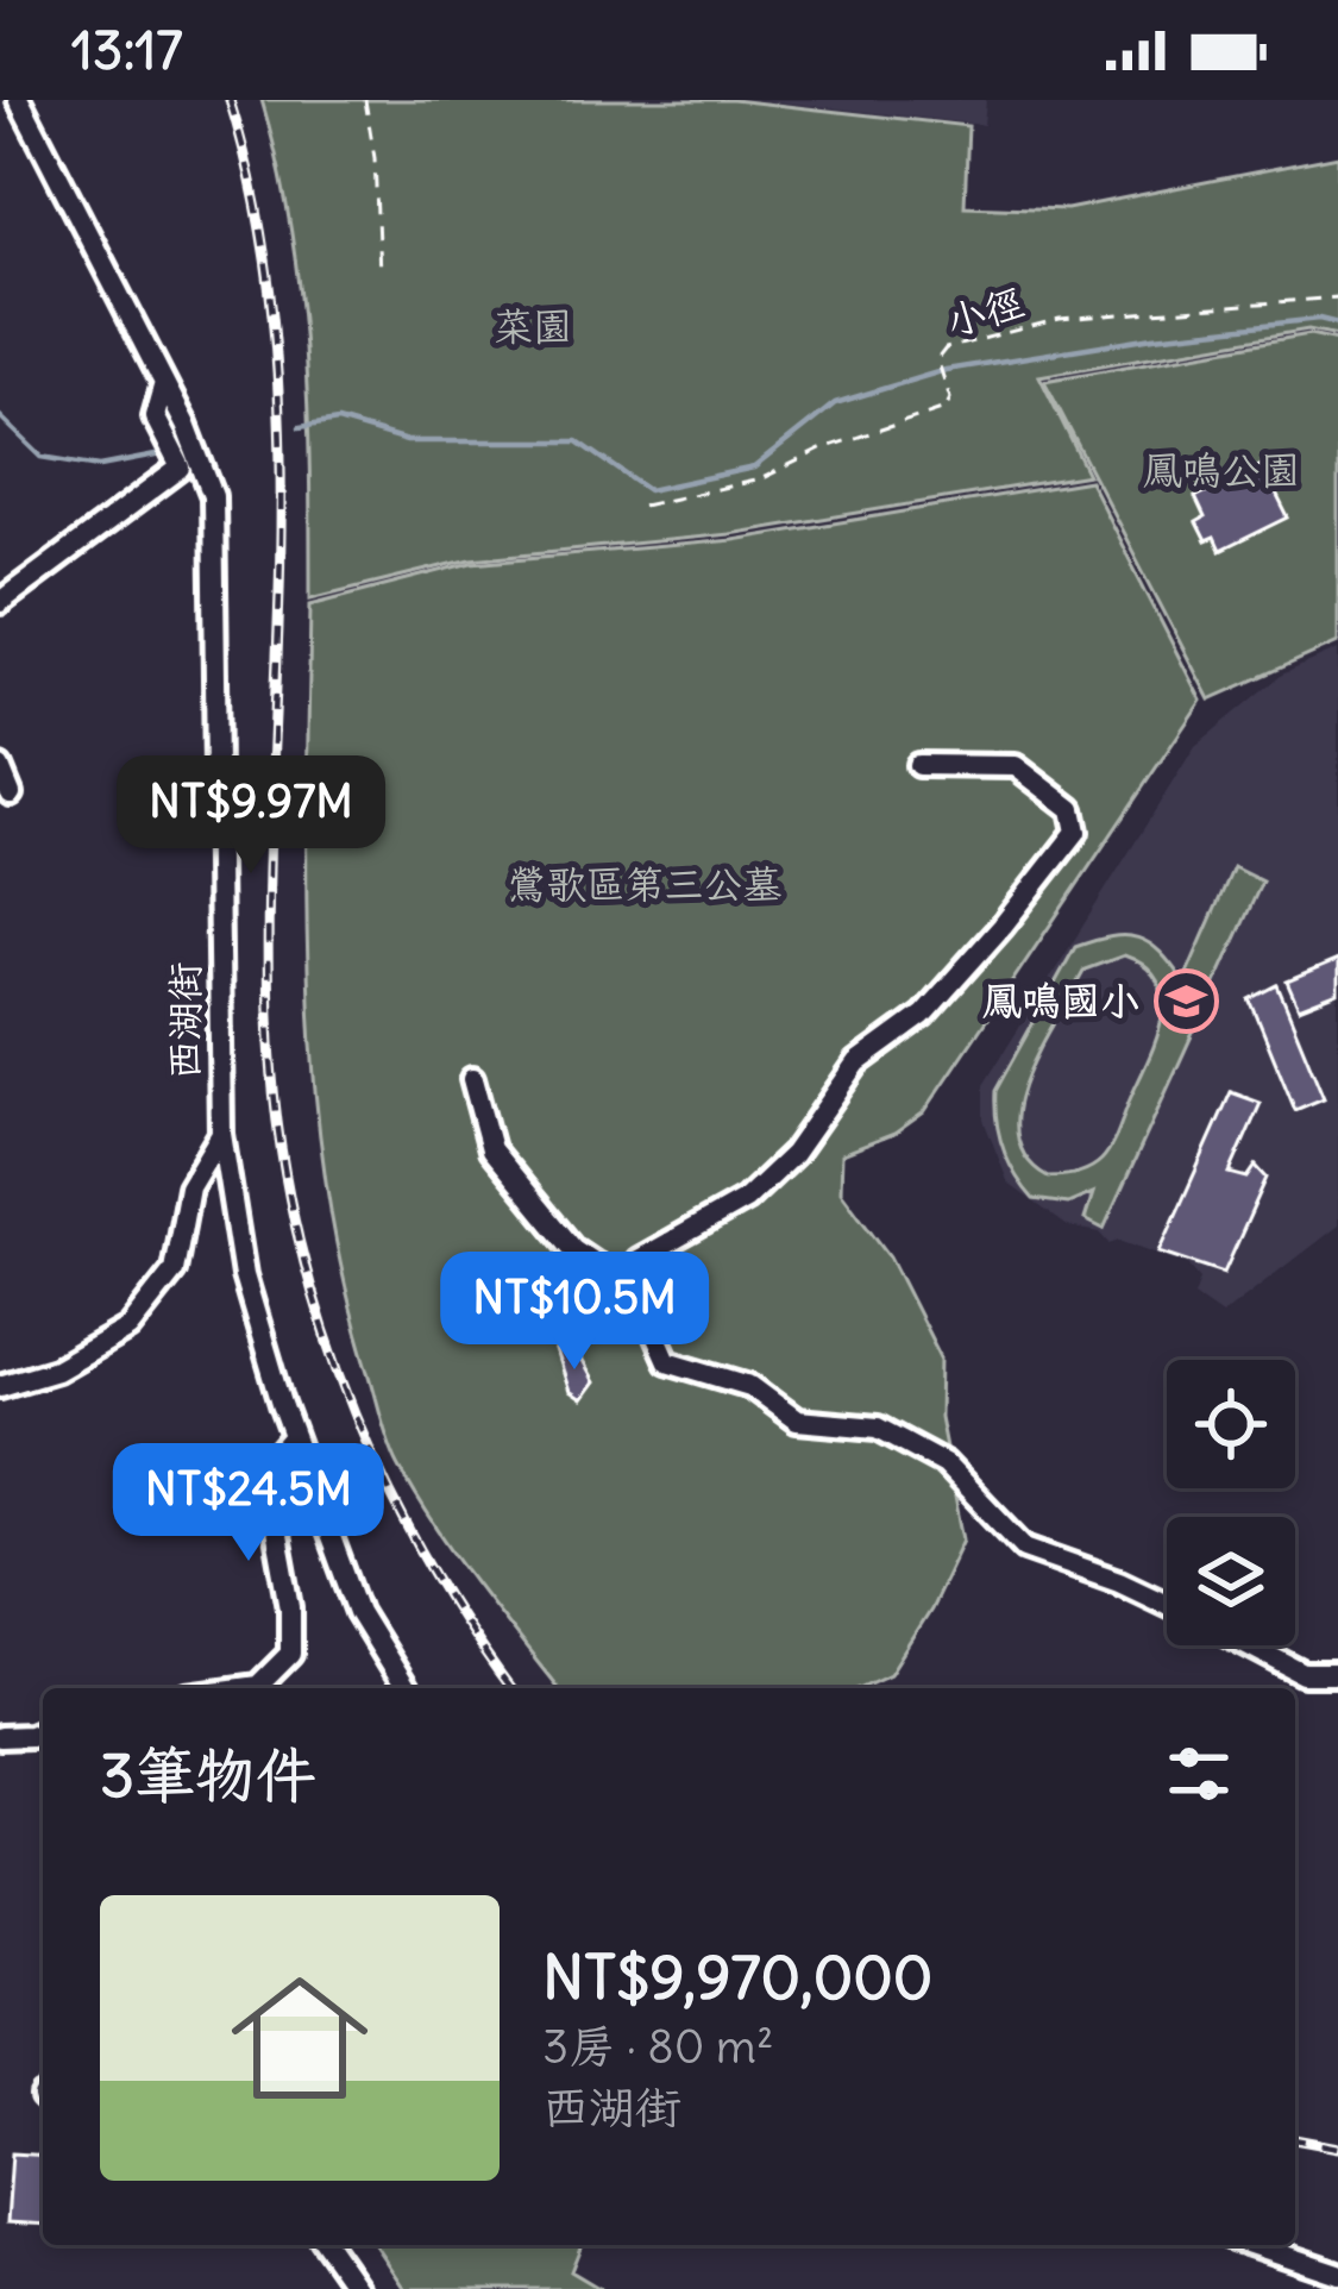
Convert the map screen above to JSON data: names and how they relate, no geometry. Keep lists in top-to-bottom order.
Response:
{
  "streets": {
    "street": ["西湖街"],
    "path": ["小徑"]
  },
  "parks": ["菜園", "鳳鳴公園", "鶯歌區第三公墓"],
  "places": {
    "school or university": ["鳳鳴國小"]
  },
  "page": {
    "status": "13:17",
    "price": ["NT$9.97M", "NT$10.5M", "NT$24.5M"],
    "heading": "3筆物件",
    "list": [
      {
        "name": "NT$9,970,000",
        "note": "3房 · 80 m² · 西湖街"
      }
    ]
  }
}
